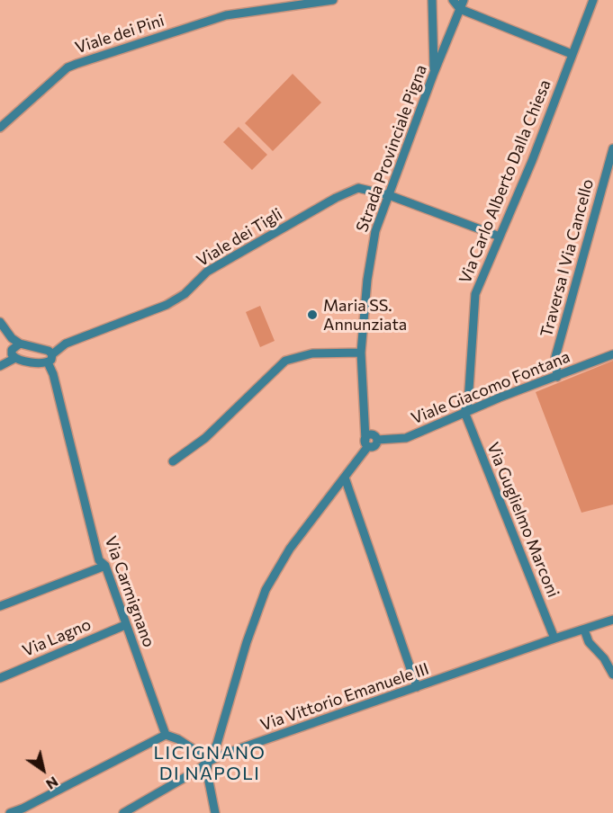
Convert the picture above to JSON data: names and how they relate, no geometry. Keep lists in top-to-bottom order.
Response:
{
  "streets": {
    "street": [
      "Viale dei Pini",
      "Strada Provinciale Pigna",
      "Via Carlo Alberto Dalla Chiesa",
      "Viale dei Tigli",
      "Traversa I Via Cancello",
      "Viale Giacomo Fontana",
      "Via Guglielmo Marconi",
      "Via Carmignano",
      "Via Lagno",
      "Via Vittorio Emanuele III"
    ]
  },
  "crossings": [
    ["Strada Provinciale Pigna", "Viale dei Tigli"],
    ["Strada Provinciale Pigna", "Viale Giacomo Fontana"],
    ["Via Carlo Alberto Dalla Chiesa", "Viale dei Tigli"],
    ["Via Carlo Alberto Dalla Chiesa", "Viale Giacomo Fontana"],
    ["Via Carlo Alberto Dalla Chiesa", "Via Guglielmo Marconi"],
    ["Viale dei Tigli", "Via Carmignano"],
    ["Traversa I Via Cancello", "Viale Giacomo Fontana"],
    ["Viale Giacomo Fontana", "Via Guglielmo Marconi"],
    ["Via Guglielmo Marconi", "Via Vittorio Emanuele III"],
    ["Via Carmignano", "Via Lagno"]
  ],
  "districts": ["LICIGNANO DI NAPOLI"],
  "places": ["Maria SS. Annunziata"],
  "north": "bottom right"
}
